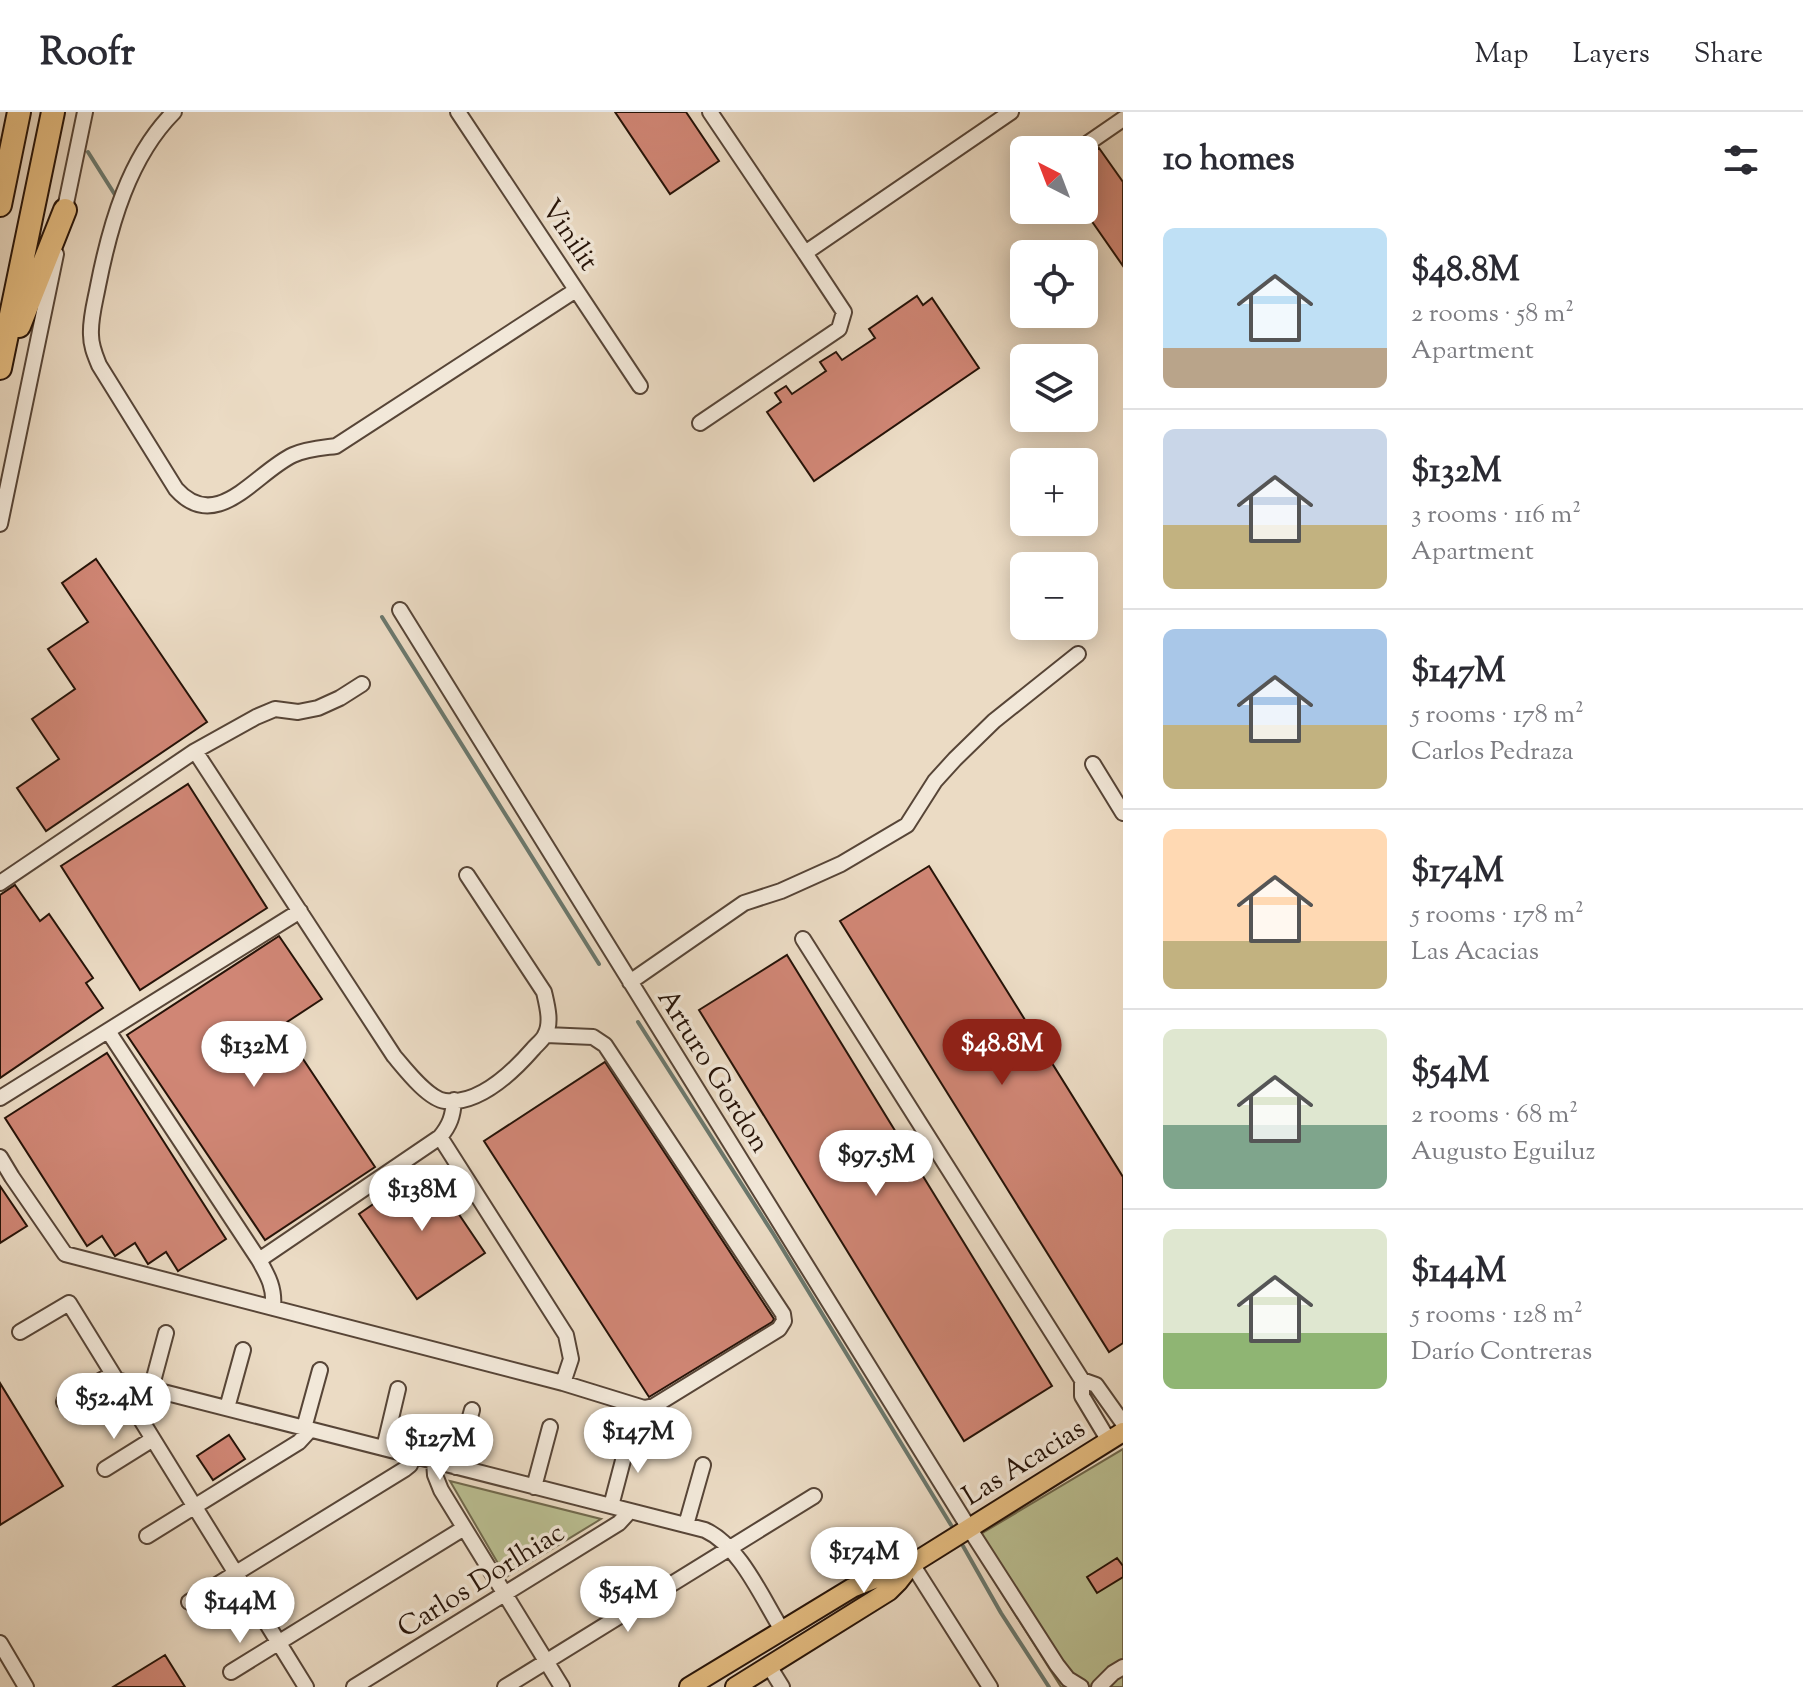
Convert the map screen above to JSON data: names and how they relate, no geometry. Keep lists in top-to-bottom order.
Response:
{
  "streets": {
    "main road": ["Las Acacias"],
    "street": ["Vinilit", "Arturo Gordon", "Carlos Dorlhiac"]
  },
  "crossings": [
    ["Arturo Gordon", "Las Acacias"]
  ],
  "north": "top left",
  "page": {
    "header": "Roofr",
    "nav": ["Map", "Layers", "Share"],
    "heading": "10 homes",
    "map_buttons": ["+", "−"],
    "list": [
      {
        "name": "$48.8M",
        "note": "2 rooms · 58 m² · Apartment"
      },
      {
        "name": "$132M",
        "note": "3 rooms · 116 m² · Apartment"
      },
      {
        "name": "$147M",
        "note": "5 rooms · 178 m² · Carlos Pedraza"
      },
      {
        "name": "$174M",
        "note": "5 rooms · 178 m² · Las Acacias"
      },
      {
        "name": "$54M",
        "note": "2 rooms · 68 m² · Augusto Eguiluz"
      },
      {
        "name": "$144M",
        "note": "5 rooms · 128 m² · Darío Contreras"
      }
    ],
    "price": [
      "$48.8M",
      "$132M",
      "$97.5M",
      "$138M",
      "$52.4M",
      "$147M",
      "$127M",
      "$174M",
      "$54M",
      "$144M"
    ]
  }
}
